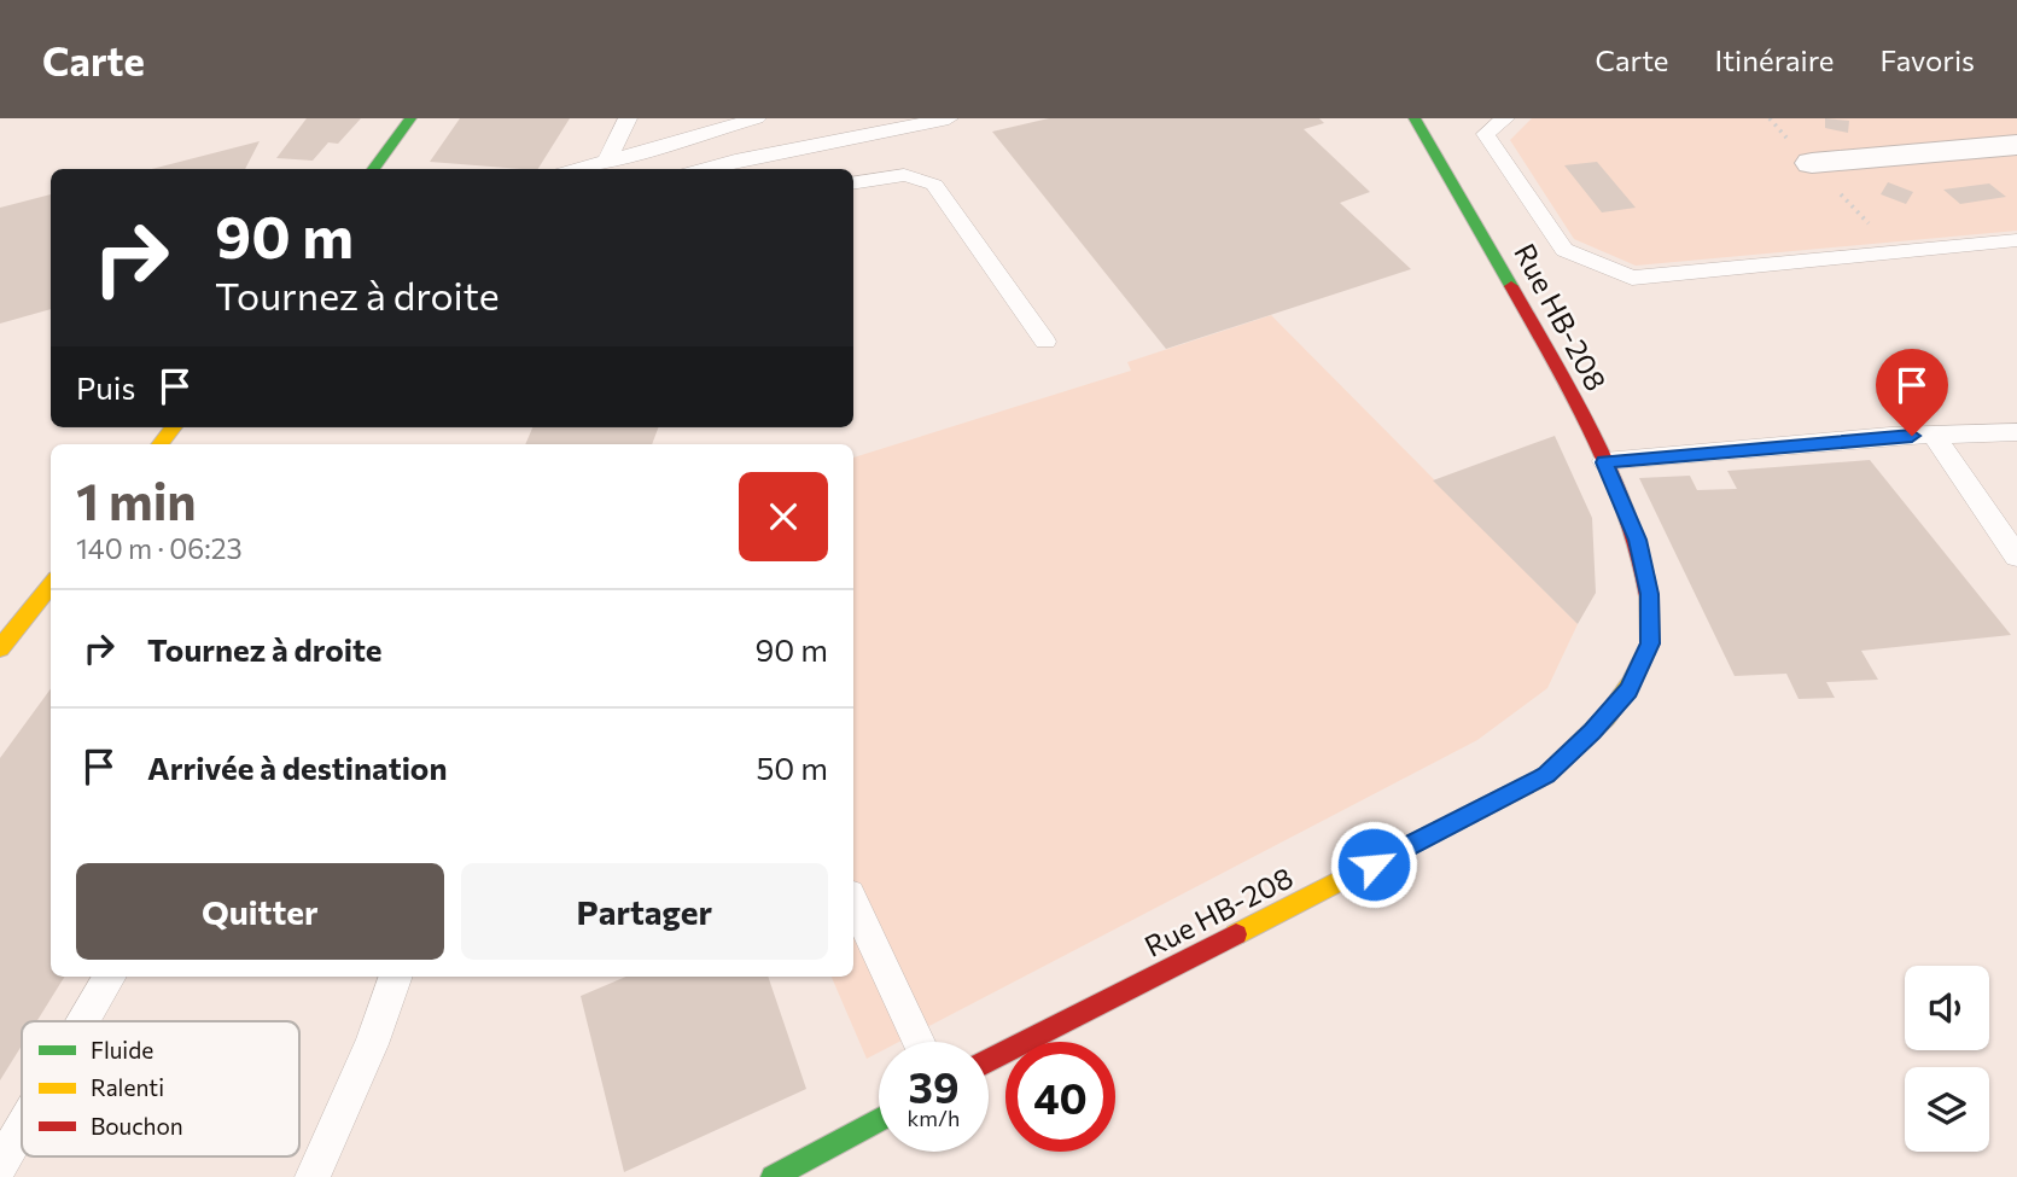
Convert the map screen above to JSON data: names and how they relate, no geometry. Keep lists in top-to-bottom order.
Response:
{
  "streets": {
    "street": ["Rue HB-208"]
  },
  "legend": ["Fluide", "Ralenti", "Bouchon"],
  "page": {
    "header": "Carte",
    "nav": ["Carte", "Itinéraire", "Favoris"],
    "turn": ["90 m", "Tournez à droite"],
    "then": "Puis",
    "heading": ["1 min", "140 m · 06:23"],
    "list": [
      {
        "name": "Tournez à droite",
        "value": "90 m"
      },
      {
        "name": "Arrivée à destination",
        "value": "50 m"
      }
    ],
    "buttons": ["Quitter", "Partager"],
    "speed": "39 km/h",
    "limit": "40"
  }
}
